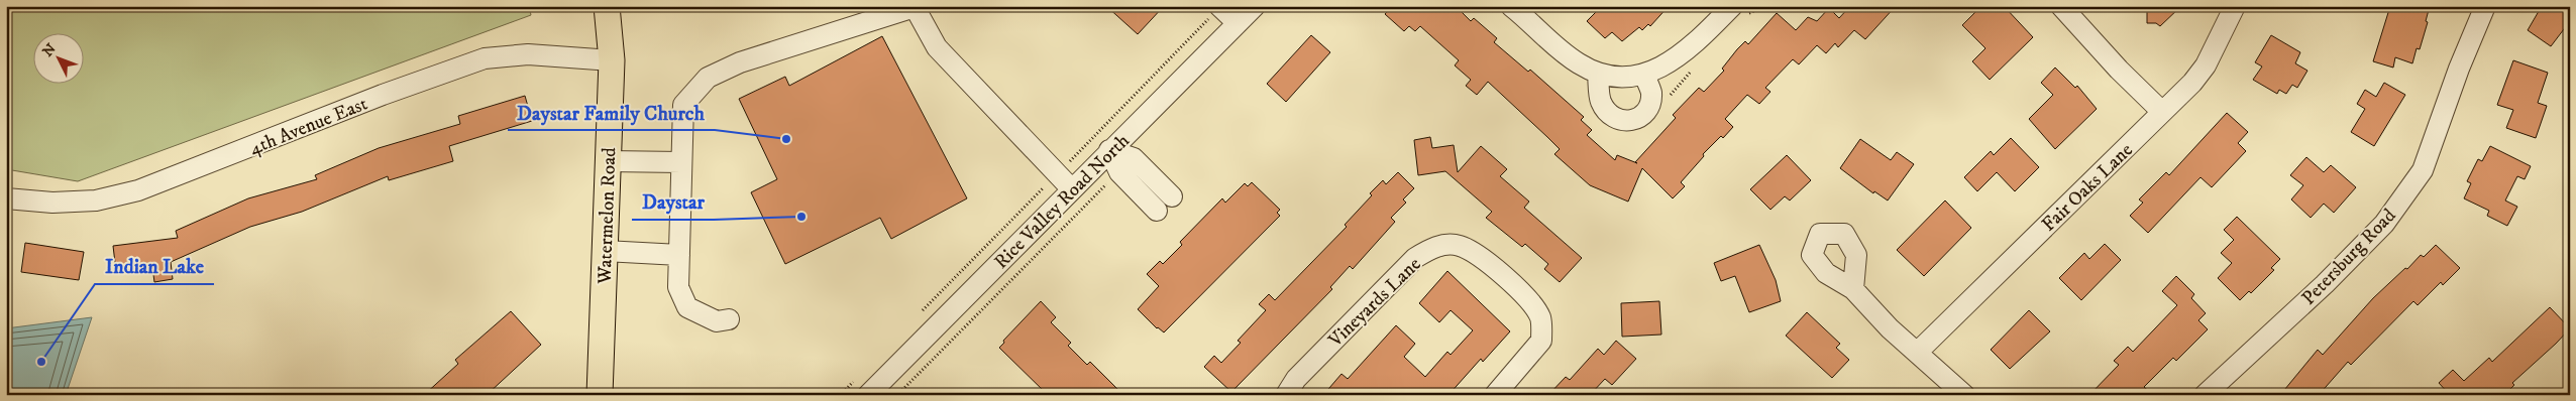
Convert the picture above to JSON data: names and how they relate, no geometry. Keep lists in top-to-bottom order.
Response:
{
  "streets": {
    "main road": ["Watermelon Road"],
    "street": [
      "4th Avenue East",
      "Fair Oaks Lane",
      "Rice Valley Road North",
      "Petersburg Road",
      "Vineyards Lane"
    ]
  },
  "crossings": [
    ["4th Avenue East", "Watermelon Road"]
  ],
  "places": ["Daystar Family Church", "Daystar", "Indian Lake"],
  "north": "top left"
}
